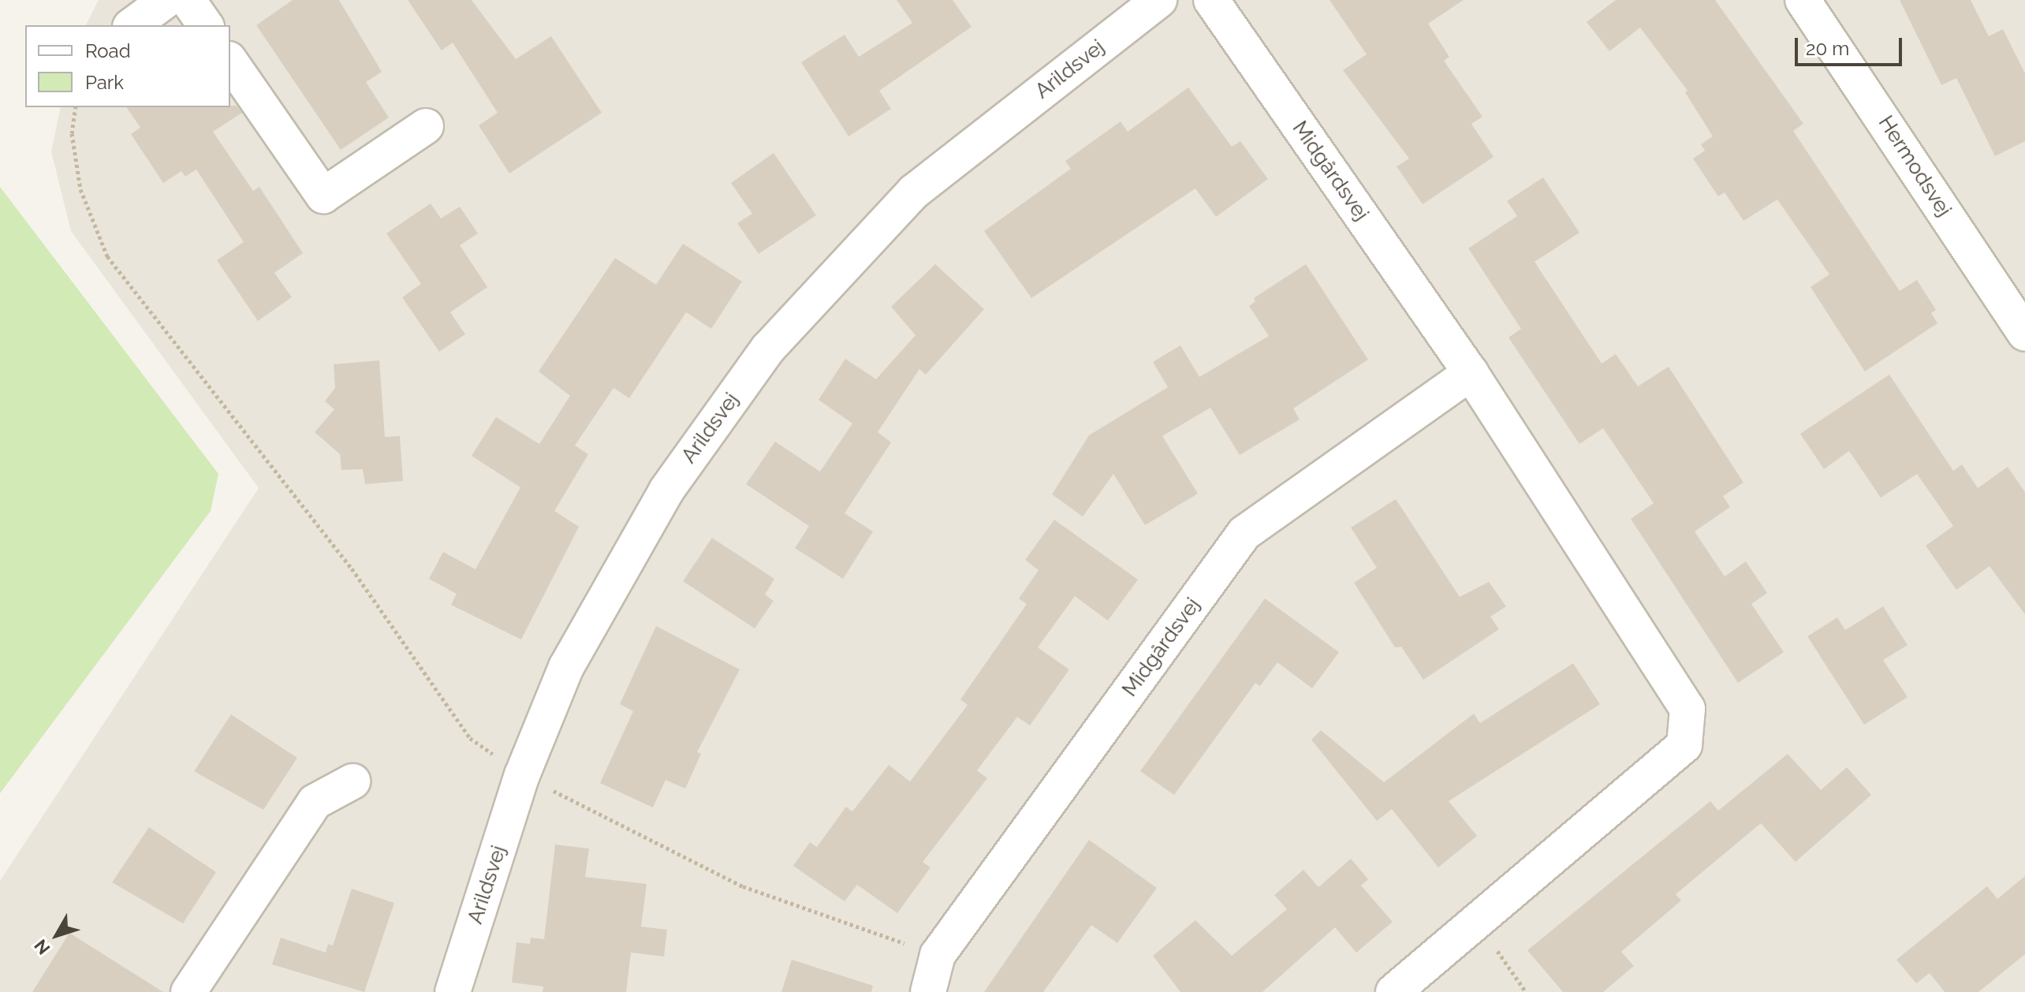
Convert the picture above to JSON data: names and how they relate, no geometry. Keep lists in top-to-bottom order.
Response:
{
  "streets": {
    "street": ["Arildsvej", "Hermodsvej", "Midgårdsvej"]
  },
  "legend": ["Road", "Park"],
  "scale_bar": "20 m",
  "north": "bottom left"
}
